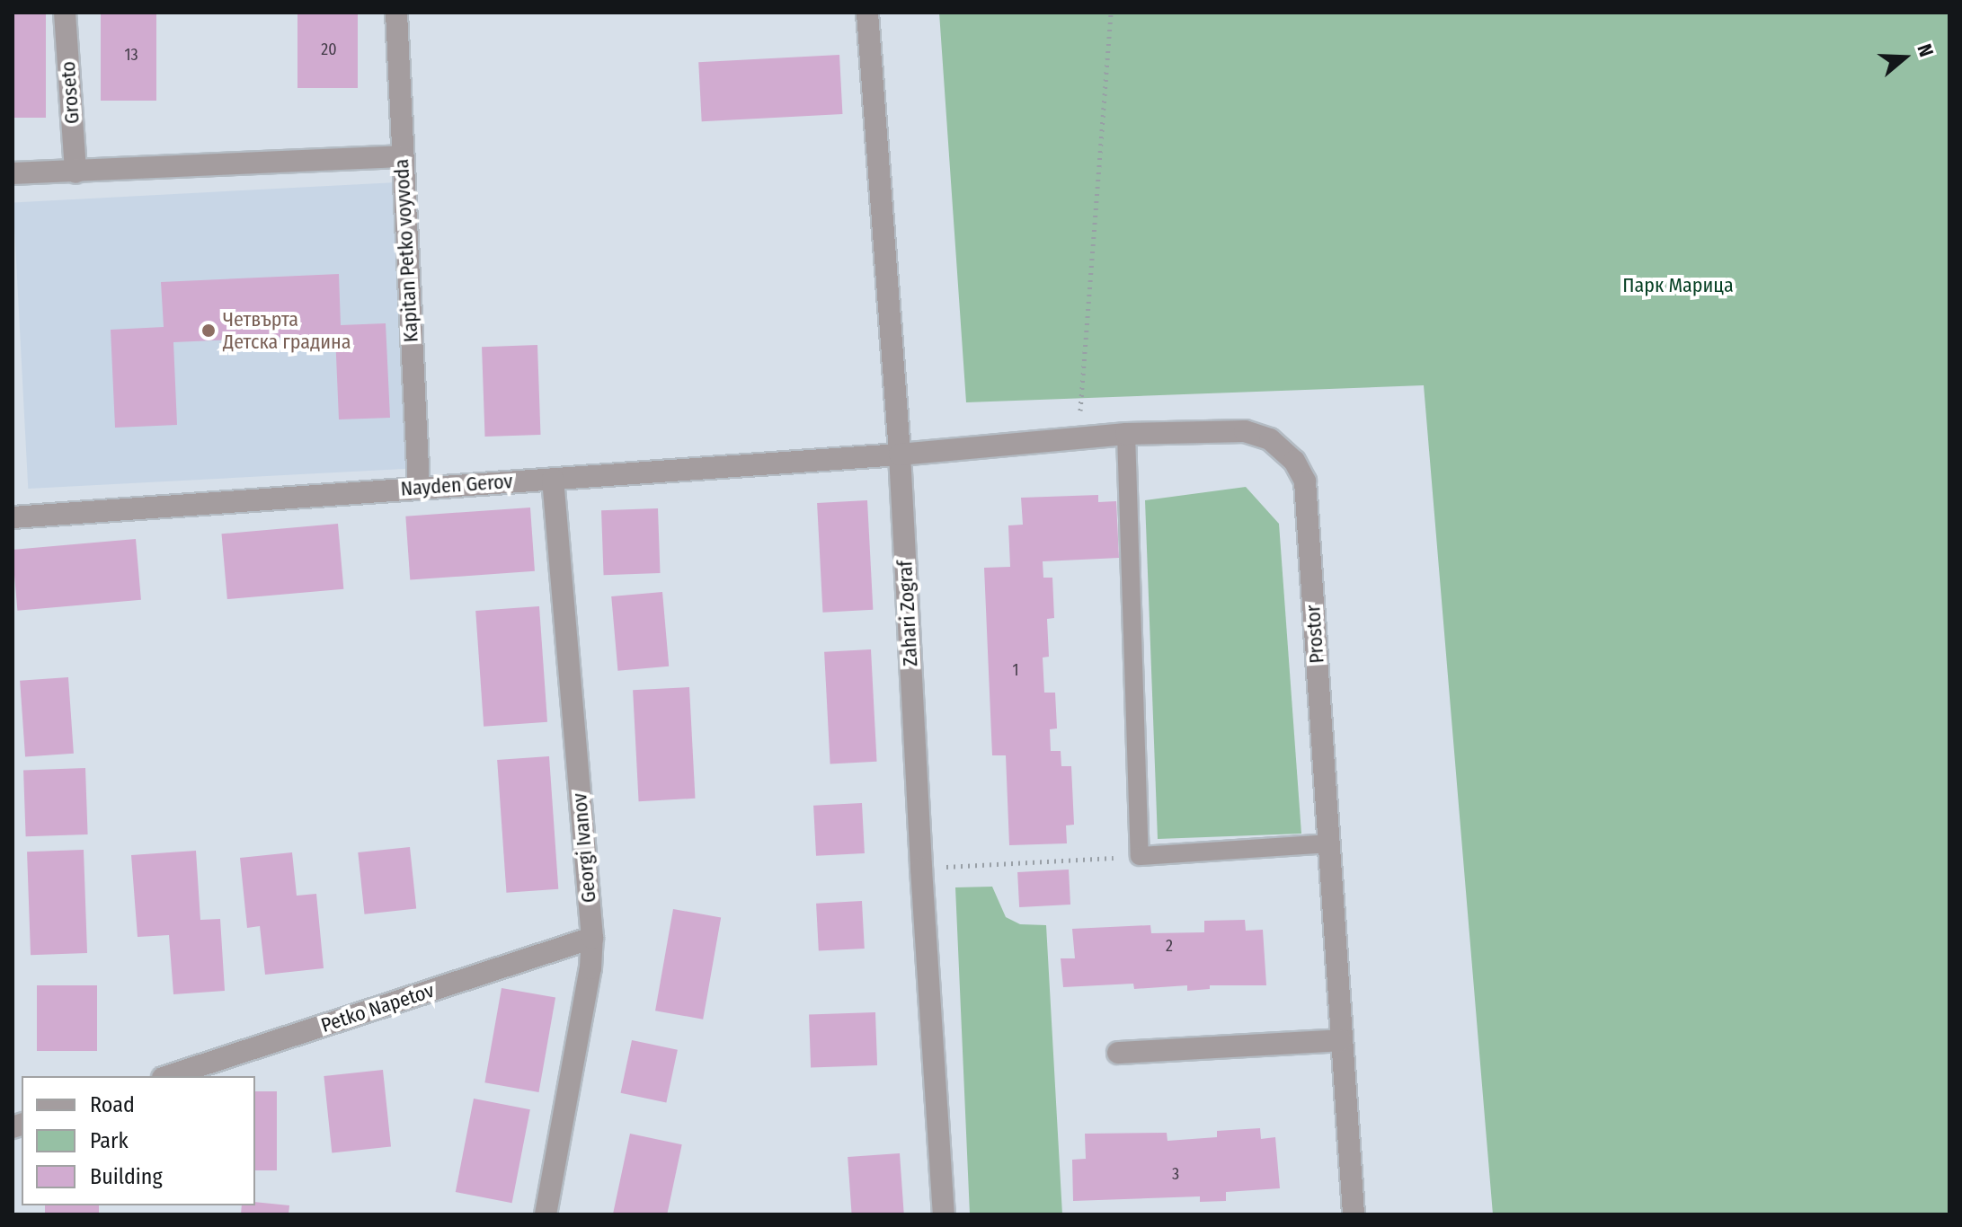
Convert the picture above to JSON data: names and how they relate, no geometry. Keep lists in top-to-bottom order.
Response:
{
  "streets": {
    "street": [
      "Groseto",
      "Kapitan Petko voyvoda",
      "Nayden Gerov",
      "Zahari Zograf",
      "Prostor",
      "Georgi Ivanov",
      "Petko Napetov"
    ]
  },
  "crossings": [
    ["Kapitan Petko voyvoda", "Nayden Gerov"],
    ["Nayden Gerov", "Zahari Zograf"],
    ["Nayden Gerov", "Prostor"],
    ["Nayden Gerov", "Georgi Ivanov"],
    ["Zahari Zograf", "Prostor"],
    ["Georgi Ivanov", "Petko Napetov"]
  ],
  "parks": ["Парк Марица"],
  "places": ["Четвърта Детска градина"],
  "house_numbers": [
    "20",
    "13",
    "1",
    "2",
    "3"
  ],
  "legend": ["Road", "Park", "Building"],
  "north": "right"
}
